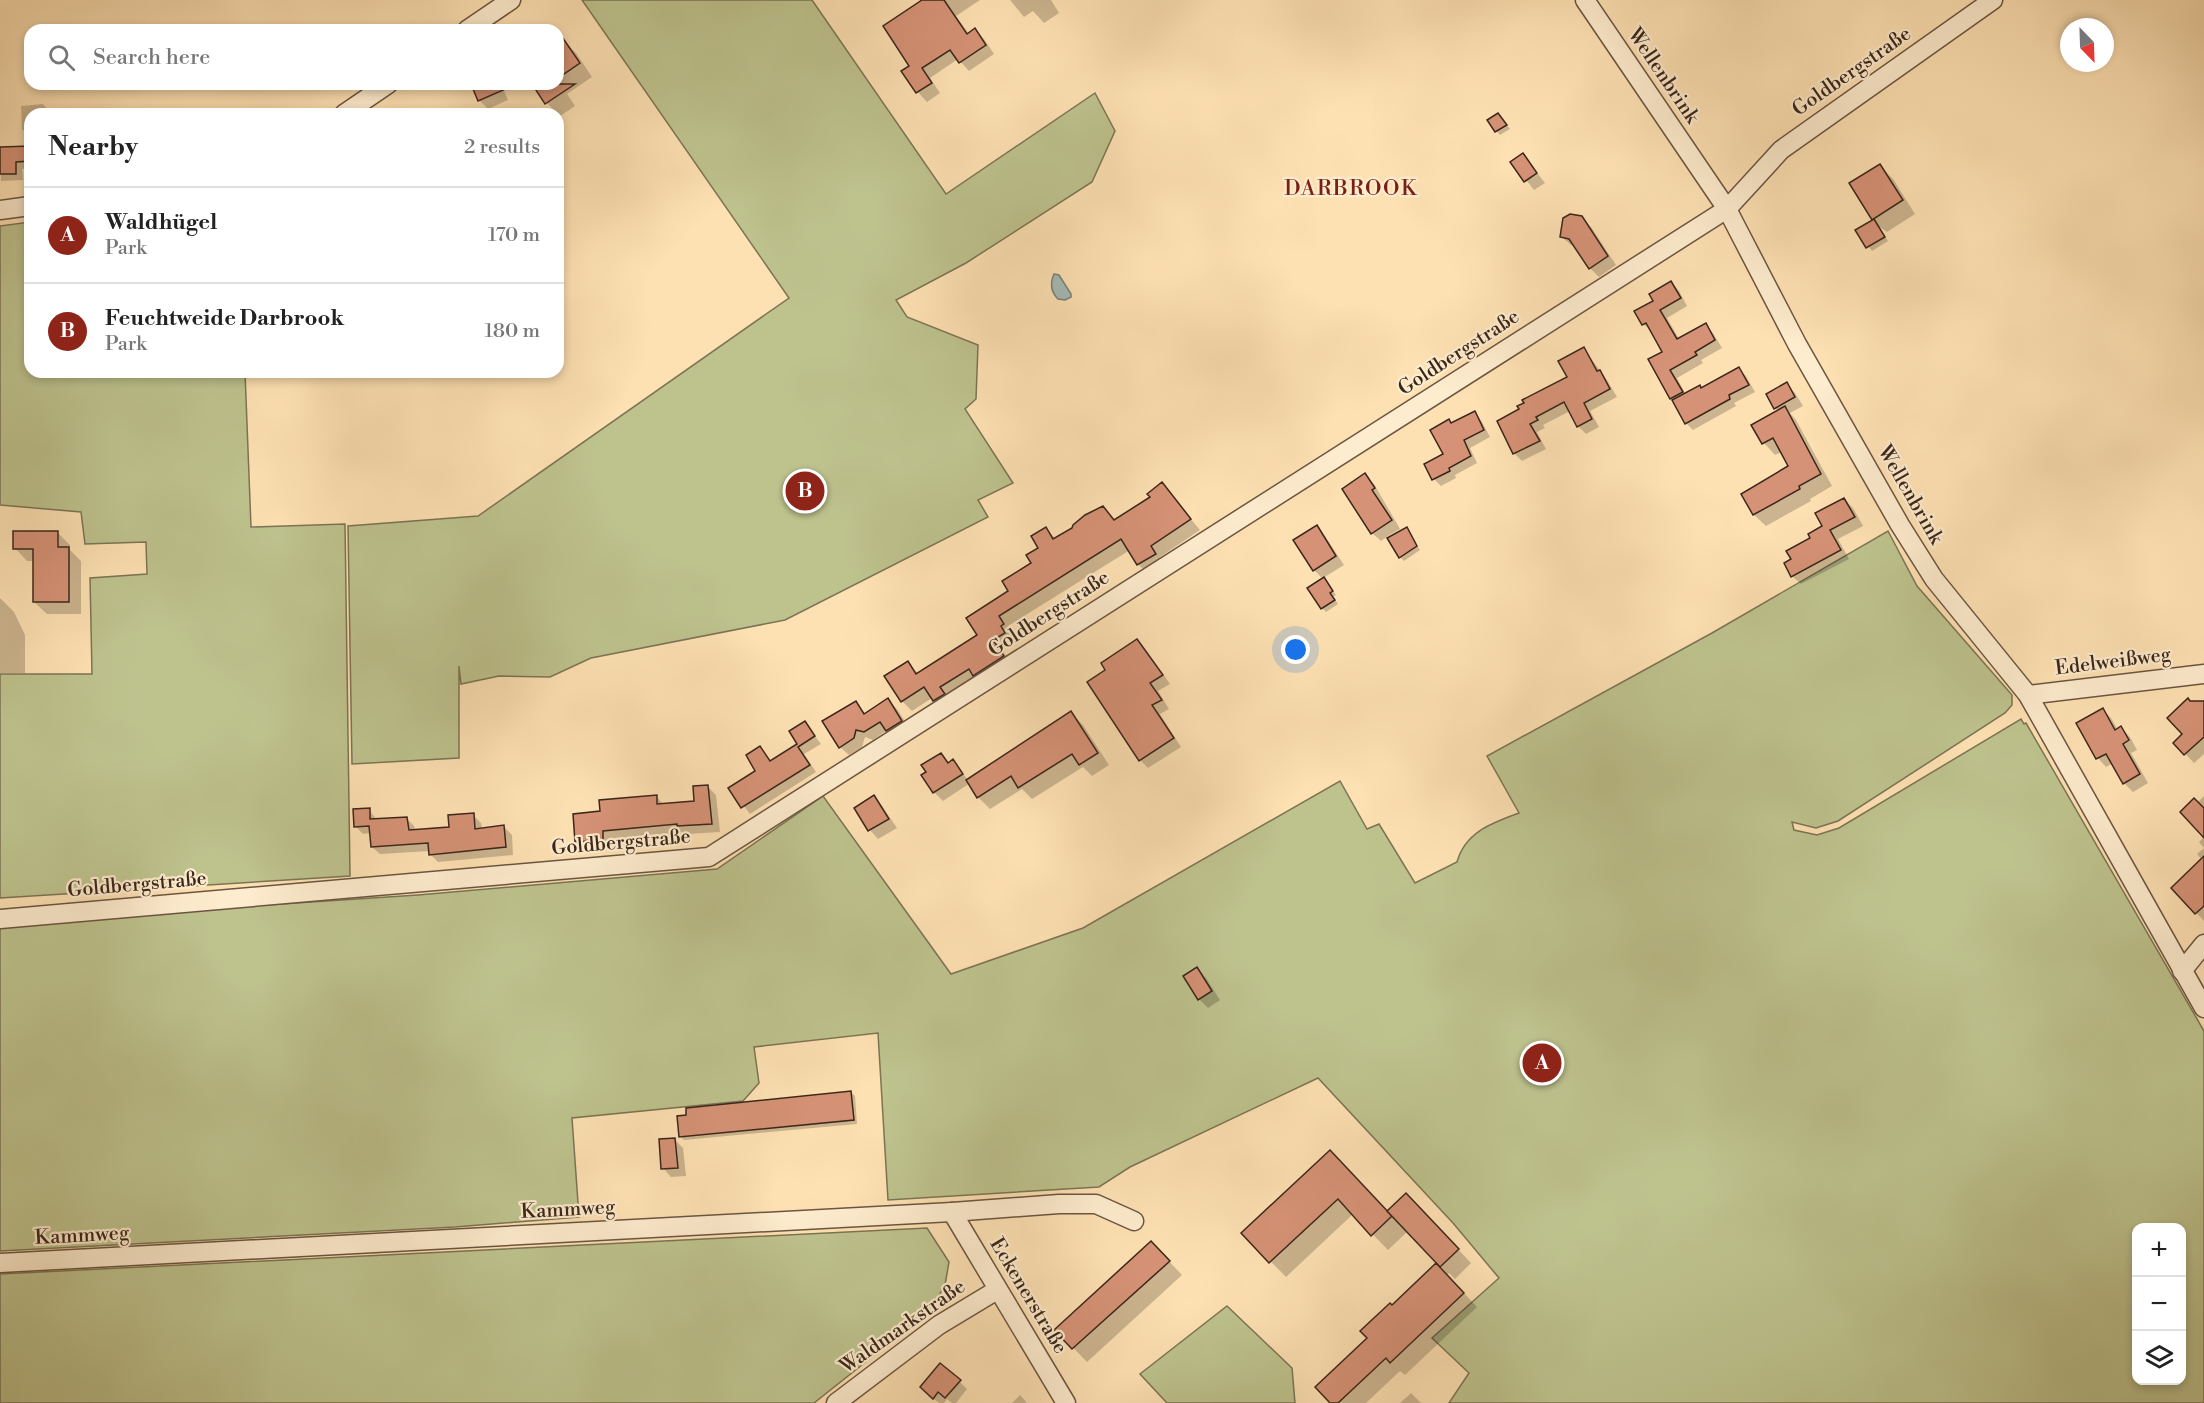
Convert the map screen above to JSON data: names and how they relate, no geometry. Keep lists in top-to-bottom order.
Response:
{
  "streets": {
    "street": [
      "Goldbergstraße",
      "Wellenbrink",
      "Edelweißweg",
      "Kammweg",
      "Eckenerstraße",
      "Waldmarkstraße"
    ]
  },
  "crossings": [
    ["Goldbergstraße", "Wellenbrink"],
    ["Wellenbrink", "Edelweißweg"],
    ["Kammweg", "Eckenerstraße"],
    ["Eckenerstraße", "Waldmarkstraße"]
  ],
  "districts": ["DARBROOK"],
  "north": "bottom right",
  "page": {
    "search": "Search here",
    "heading": ["Nearby", "2 results"],
    "list": [
      {
        "mark": "A",
        "name": "Waldhügel",
        "note": "Park",
        "value": "170 m"
      },
      {
        "mark": "B",
        "name": "Feuchtweide Darbrook",
        "note": "Park",
        "value": "180 m"
      }
    ],
    "pins": ["B", "A"],
    "map_buttons": ["+", "−"]
  }
}
